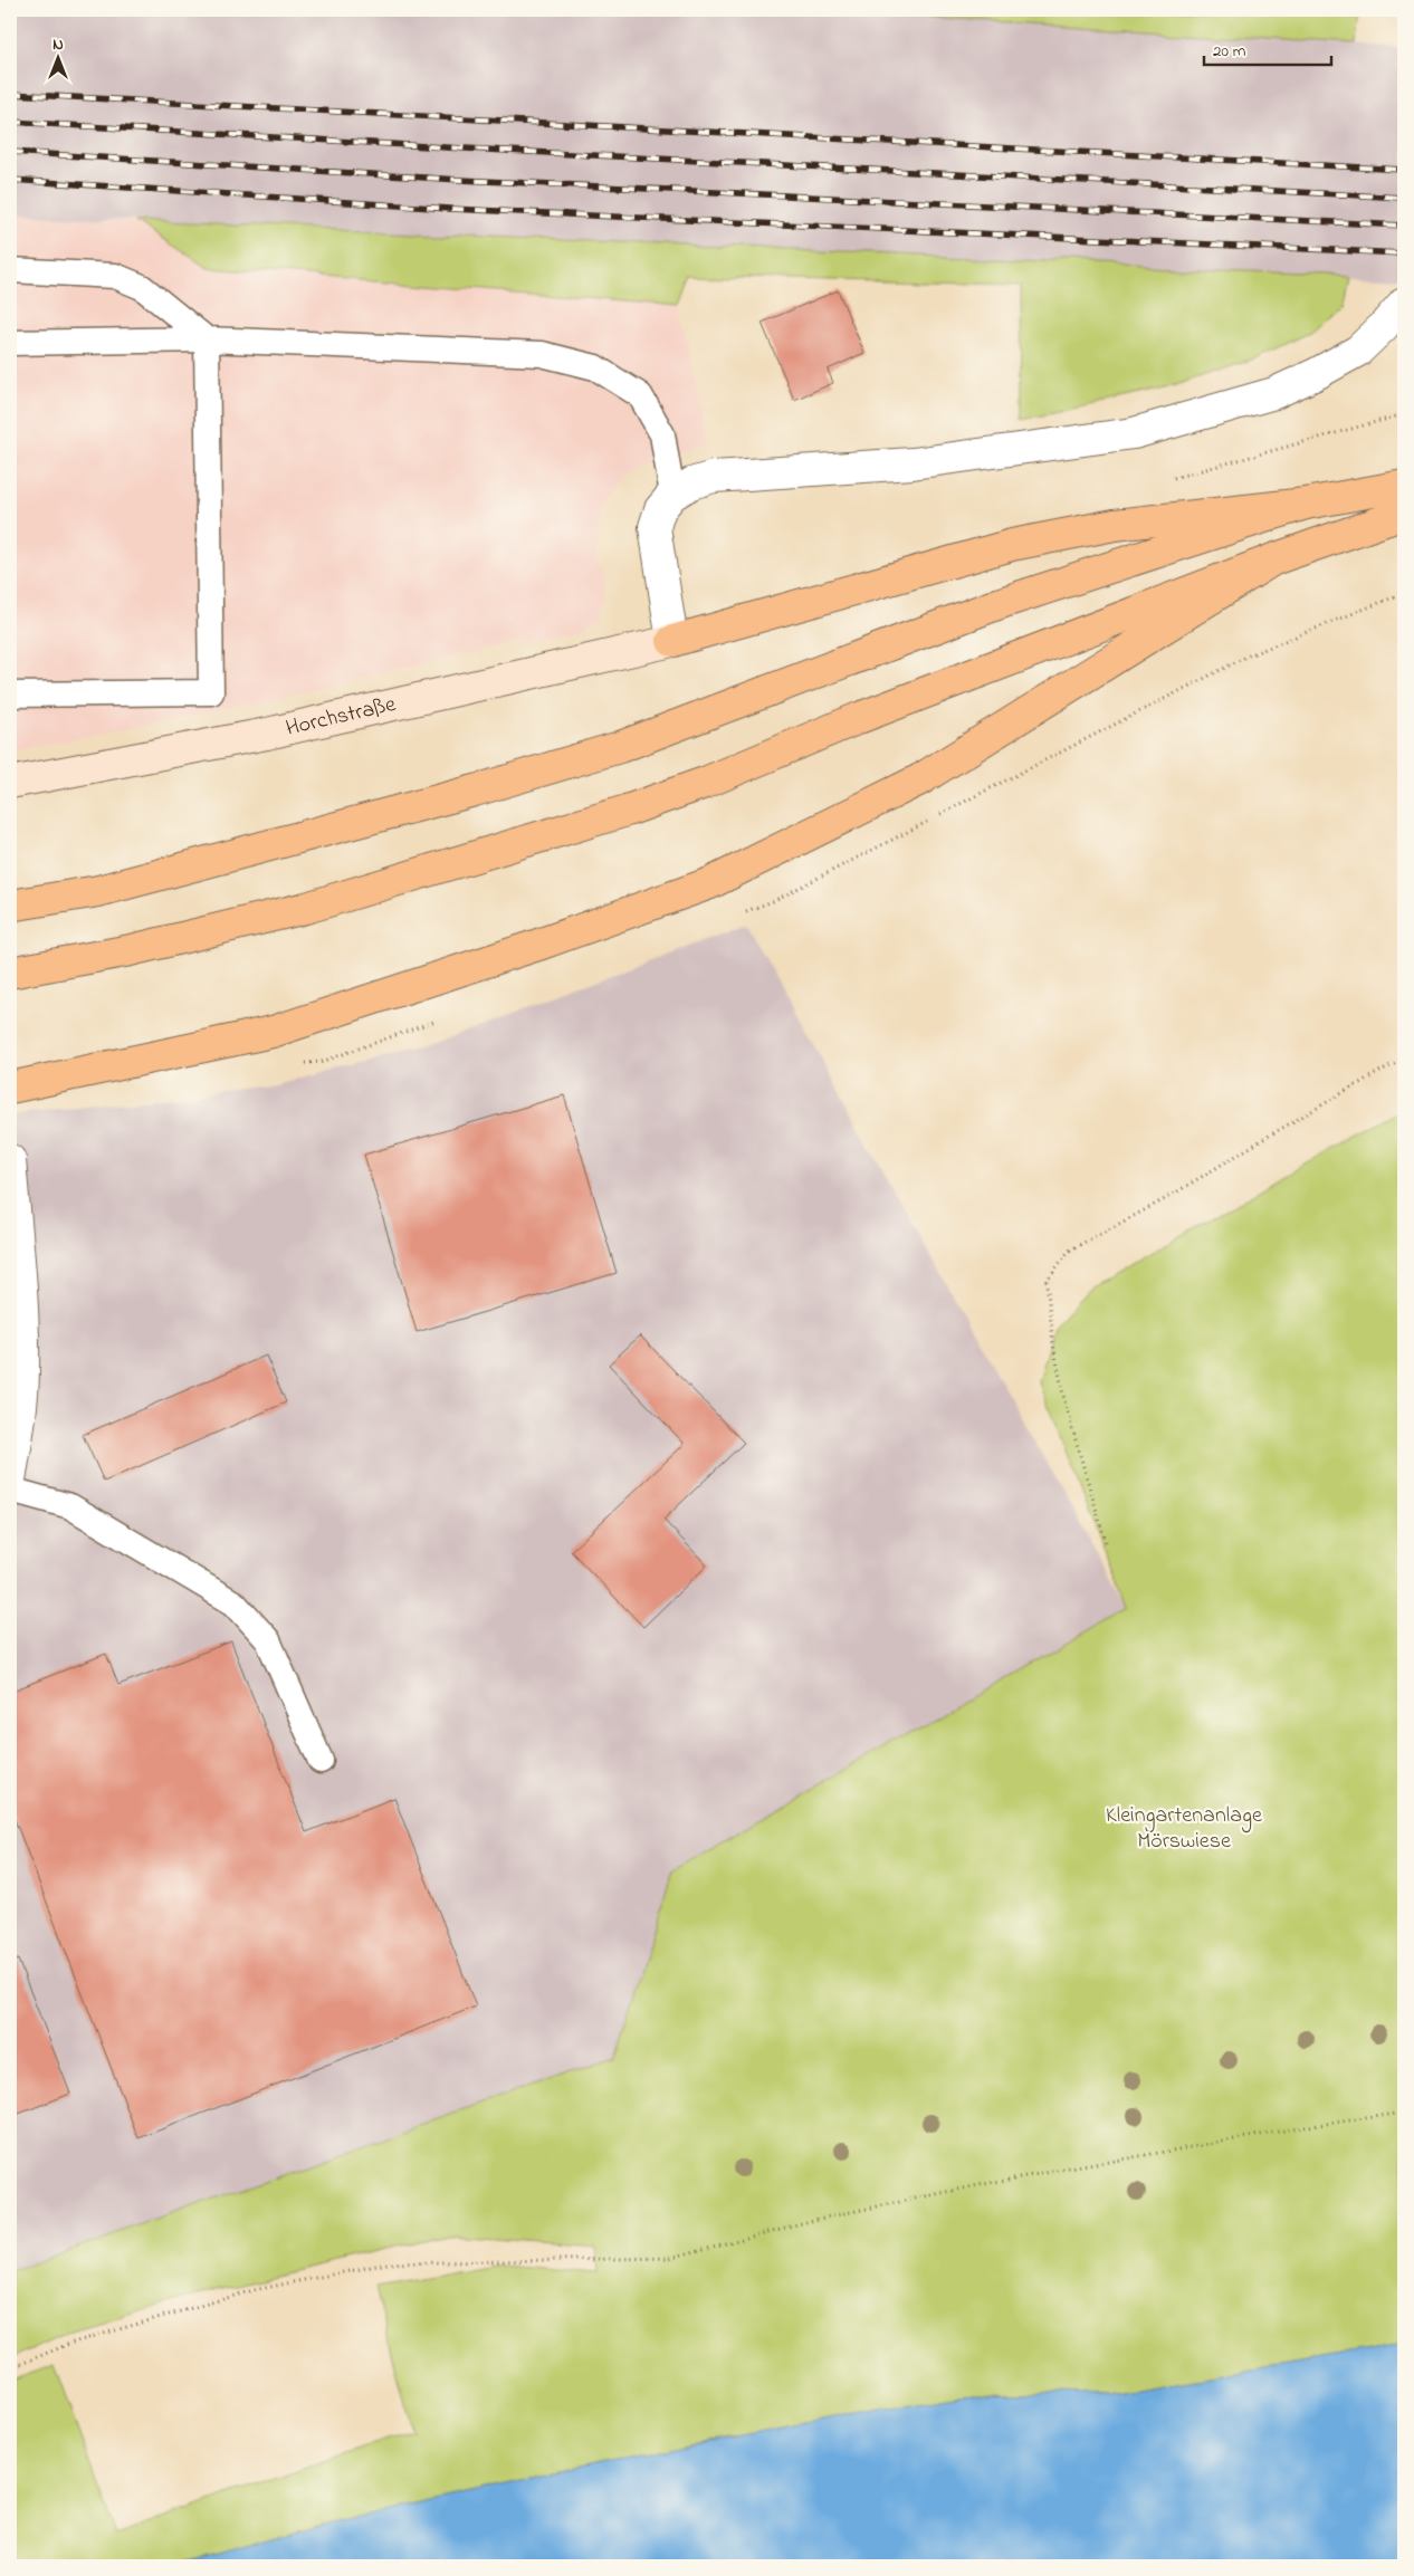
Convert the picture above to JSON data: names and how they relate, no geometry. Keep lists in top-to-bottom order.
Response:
{
  "streets": {
    "street": ["Horchstraße"]
  },
  "parks": ["Kleingartenanlage Mörswiese"],
  "scale_bar": "20 m",
  "north": "top"
}
